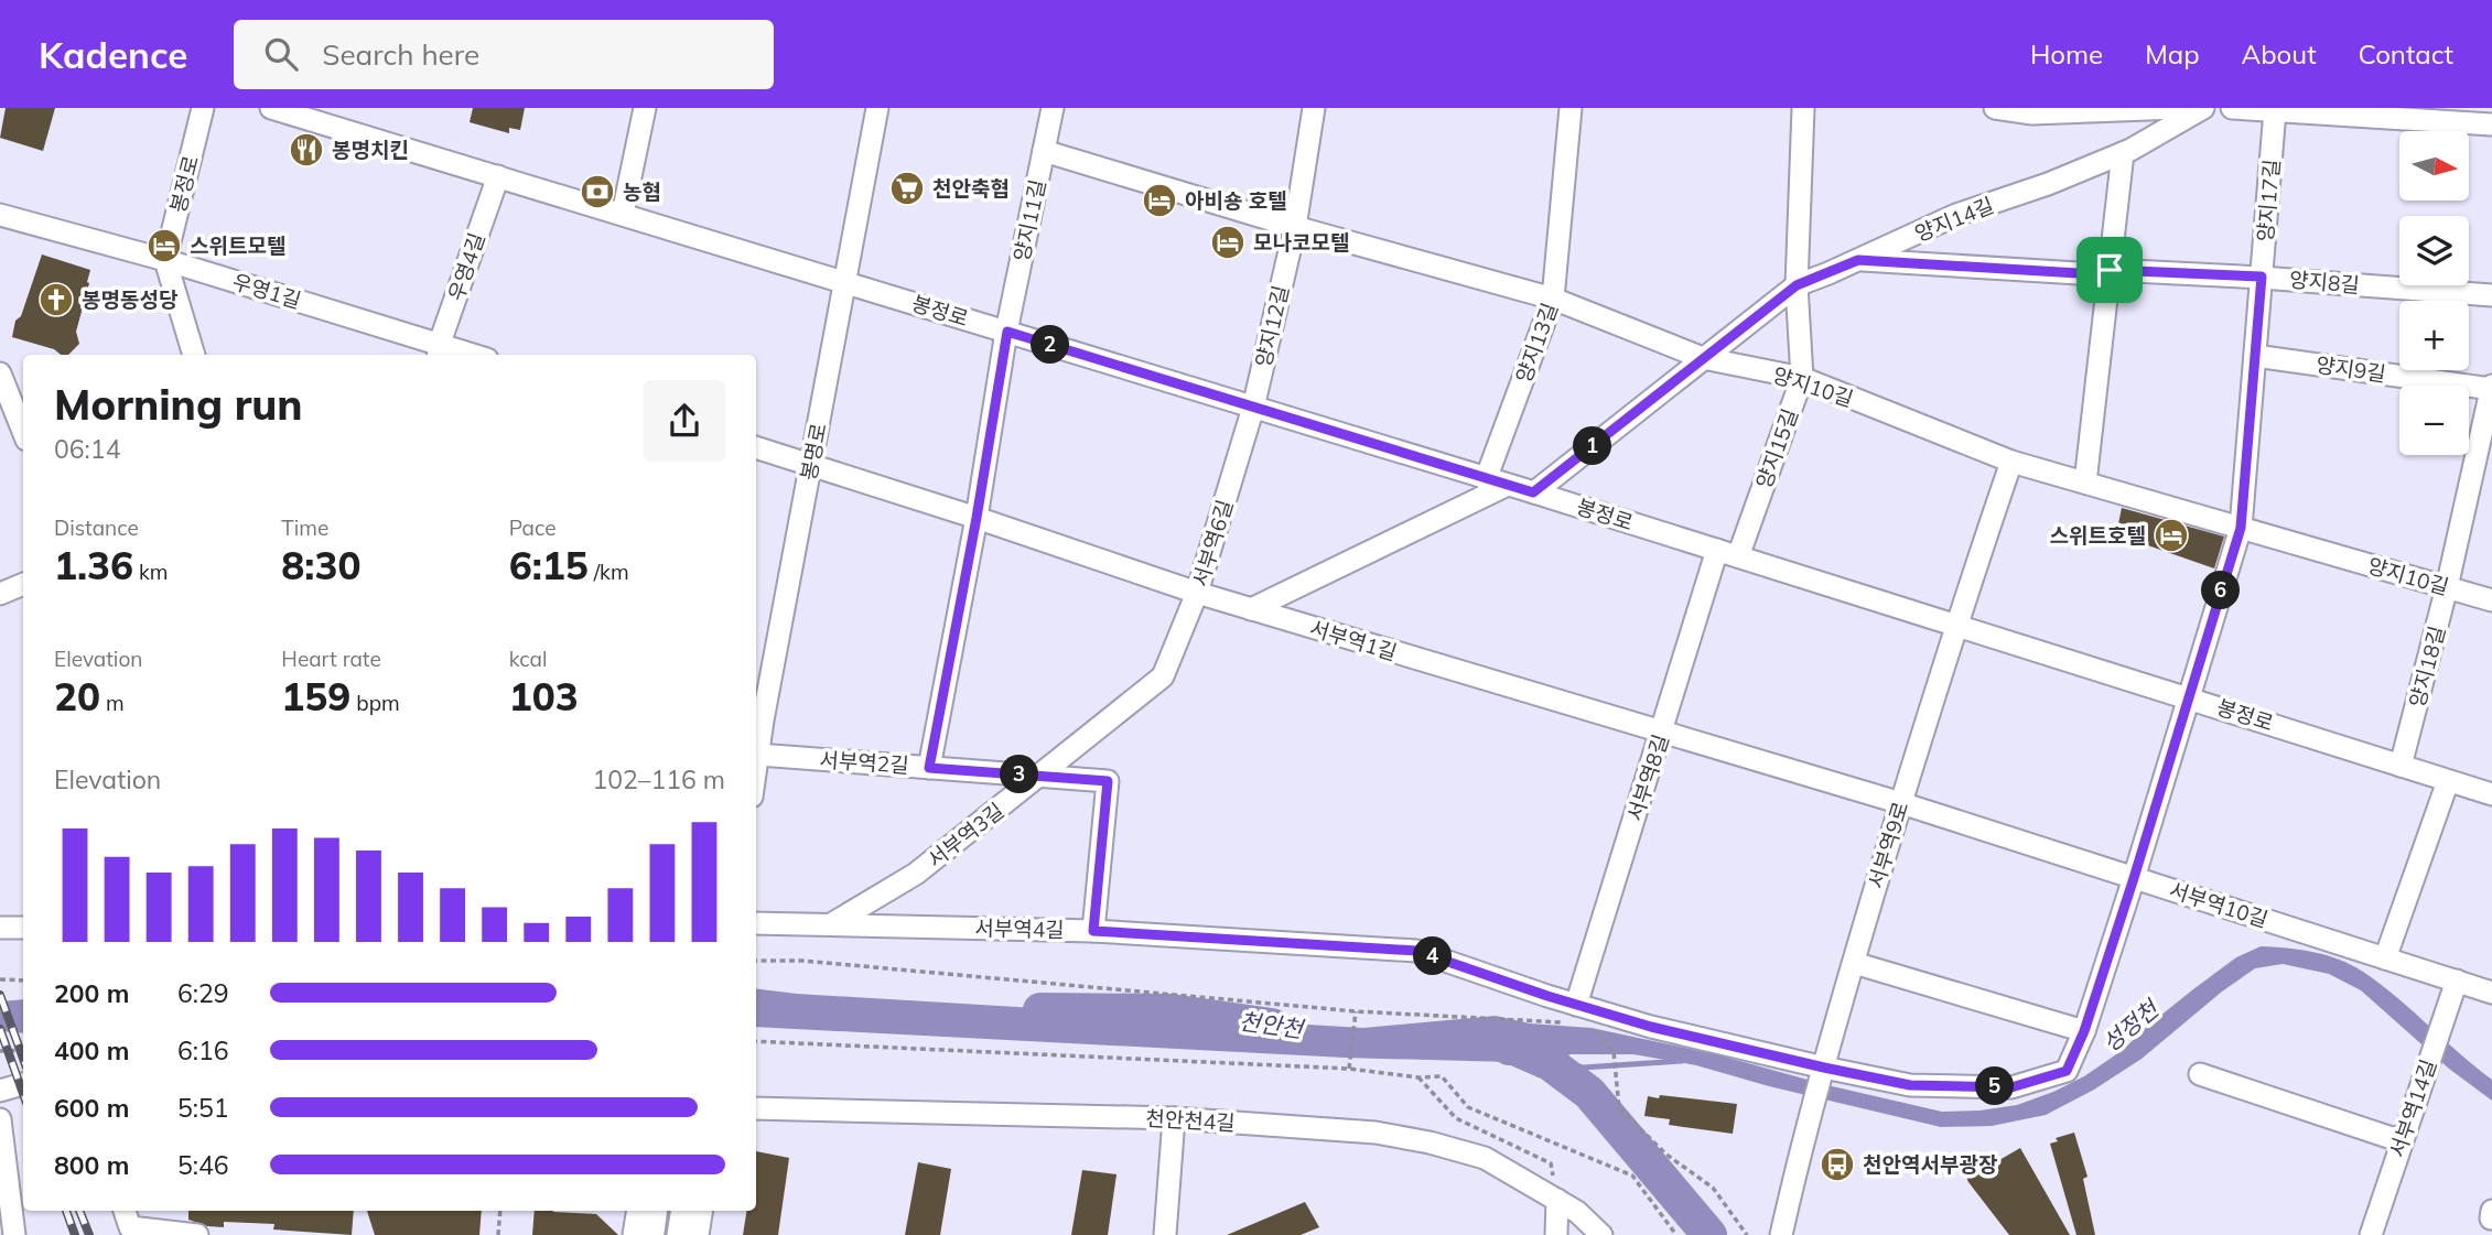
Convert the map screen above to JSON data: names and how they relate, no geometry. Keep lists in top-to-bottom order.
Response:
{
  "streets": {
    "street": [
      "봉정로",
      "양지17길",
      "양지14길",
      "양지11길",
      "우영4길",
      "양지8길",
      "우영1길",
      "양지12길",
      "양지13길",
      "양지9길",
      "양지10길",
      "양지15길",
      "봉명로",
      "서부역6길",
      "서부역1길",
      "양지18길",
      "서부역2길",
      "서부역8길",
      "서부역3길",
      "서부역9로",
      "서부역10길",
      "서부역4길",
      "서부역14길",
      "천안천4길"
    ]
  },
  "crossings": [
    ["봉정로", "양지17길"],
    ["봉정로", "양지14길"],
    ["봉정로", "양지11길"],
    ["봉정로", "우영4길"],
    ["봉정로", "우영1길"],
    ["봉정로", "양지12길"],
    ["봉정로", "양지13길"],
    ["봉정로", "양지15길"],
    ["봉정로", "봉명로"],
    ["봉정로", "서부역6길"],
    ["봉정로", "양지18길"],
    ["봉정로", "서부역8길"],
    ["봉정로", "서부역9로"],
    ["양지17길", "양지8길"],
    ["양지17길", "양지9길"],
    ["양지17길", "양지10길"],
    ["양지17길", "서부역10길"],
    ["양지17길", "서부역4길"],
    ["양지14길", "양지8길"],
    ["양지14길", "양지10길"],
    ["양지14길", "양지15길"],
    ["양지11길", "양지10길"],
    ["양지11길", "서부역1길"],
    ["양지11길", "서부역2길"],
    ["우영4길", "우영1길"],
    ["양지12길", "양지10길"],
    ["양지12길", "서부역6길"],
    ["양지13길", "양지10길"],
    ["양지9길", "양지18길"],
    ["양지10길", "양지15길"],
    ["양지10길", "양지18길"],
    ["양지10길", "서부역9로"],
    ["양지15길", "서부역8길"],
    ["봉명로", "서부역1길"],
    ["봉명로", "서부역2길"],
    ["서부역6길", "서부역1길"],
    ["서부역6길", "서부역3길"],
    ["서부역1길", "서부역8길"],
    ["서부역1길", "서부역9로"],
    ["서부역1길", "서부역10길"],
    ["서부역2길", "서부역3길"],
    ["서부역2길", "서부역4길"],
    ["서부역8길", "서부역4길"],
    ["서부역3길", "서부역4길"],
    ["서부역9로", "서부역10길"],
    ["서부역9로", "서부역4길"],
    ["서부역10길", "서부역14길"]
  ],
  "water": ["천안천", "성정천"],
  "places": {
    "restaurant": ["봉명치킨"],
    "supermarket": ["천안축협"],
    "bank": ["농협"],
    "hotel": [
      "아비숑 호텔",
      "모나코모텔",
      "스위트모텔",
      "스위트호텔"
    ],
    "church": ["봉명동성당"],
    "bus stop": ["천안역서부광장"]
  },
  "north": "right",
  "page": {
    "header": "Kadence",
    "search": "Search here",
    "nav": [
      "Home",
      "Map",
      "About",
      "Contact"
    ],
    "map_buttons": ["+", "−"],
    "pins": [
      "2",
      "1",
      "6",
      "3",
      "4",
      "5"
    ],
    "heading": ["Morning run", "06:14"],
    "stats": [
      ["Distance", "1.36 km"],
      ["Time", "8:30"],
      ["Pace", "6:15 /km"],
      ["Elevation", "20 m"],
      ["Heart rate", "159 bpm"],
      ["kcal", "103"]
    ],
    "chart": ["Elevation", "102–116 m"],
    "list": [
      {
        "name": "200 m",
        "note": "6:29"
      },
      {
        "name": "400 m",
        "note": "6:16"
      },
      {
        "name": "600 m",
        "note": "5:51"
      },
      {
        "name": "800 m",
        "note": "5:46"
      }
    ]
  }
}
